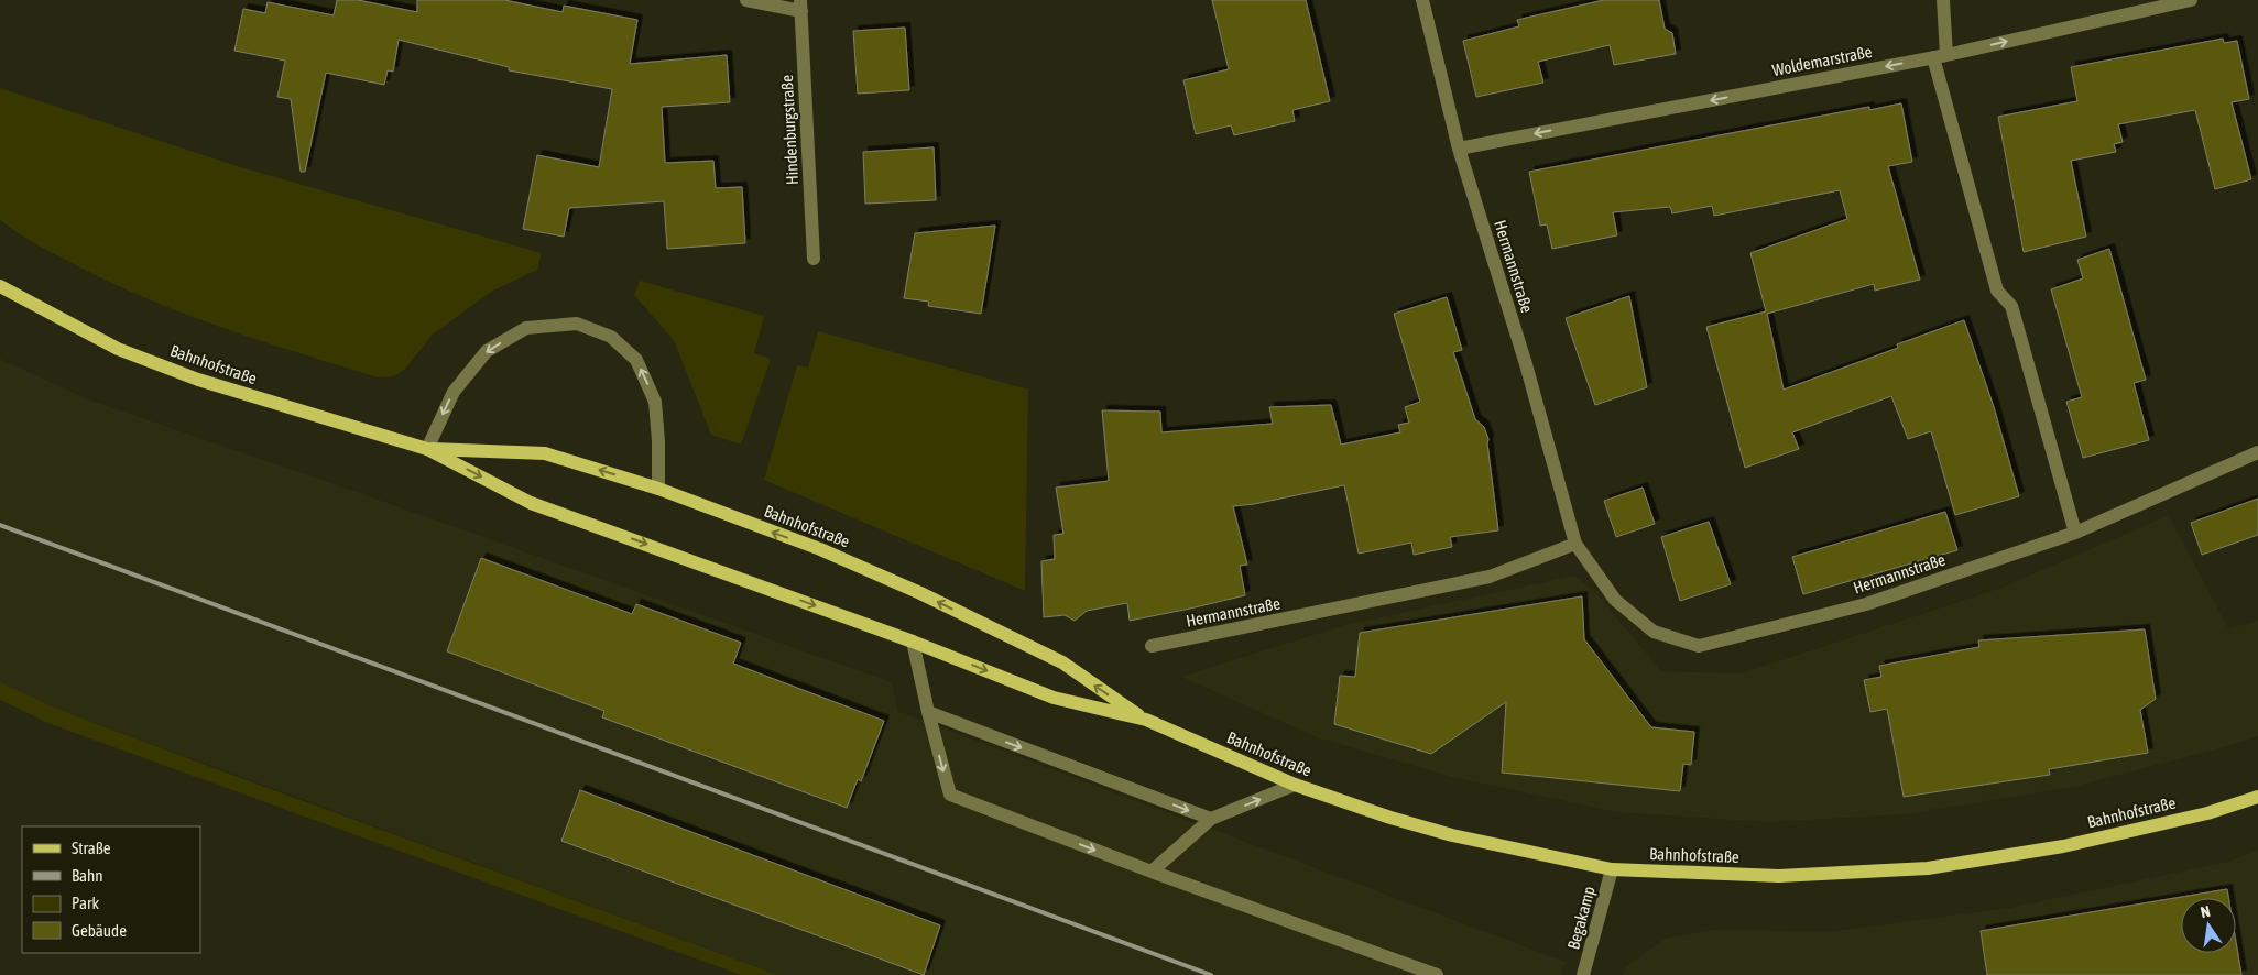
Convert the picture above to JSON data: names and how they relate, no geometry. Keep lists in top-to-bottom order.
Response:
{
  "streets": {
    "main road": ["Bahnhofstraße"],
    "street": [
      "Woldemarstraße",
      "Hindenburgstraße",
      "Hermannstraße",
      "Begakamp"
    ]
  },
  "crossings": [
    ["Woldemarstraße", "Hermannstraße"],
    ["Bahnhofstraße", "Begakamp"]
  ],
  "legend": [
    "Straße",
    "Bahn",
    "Park",
    "Gebäude"
  ],
  "north": "top"
}
